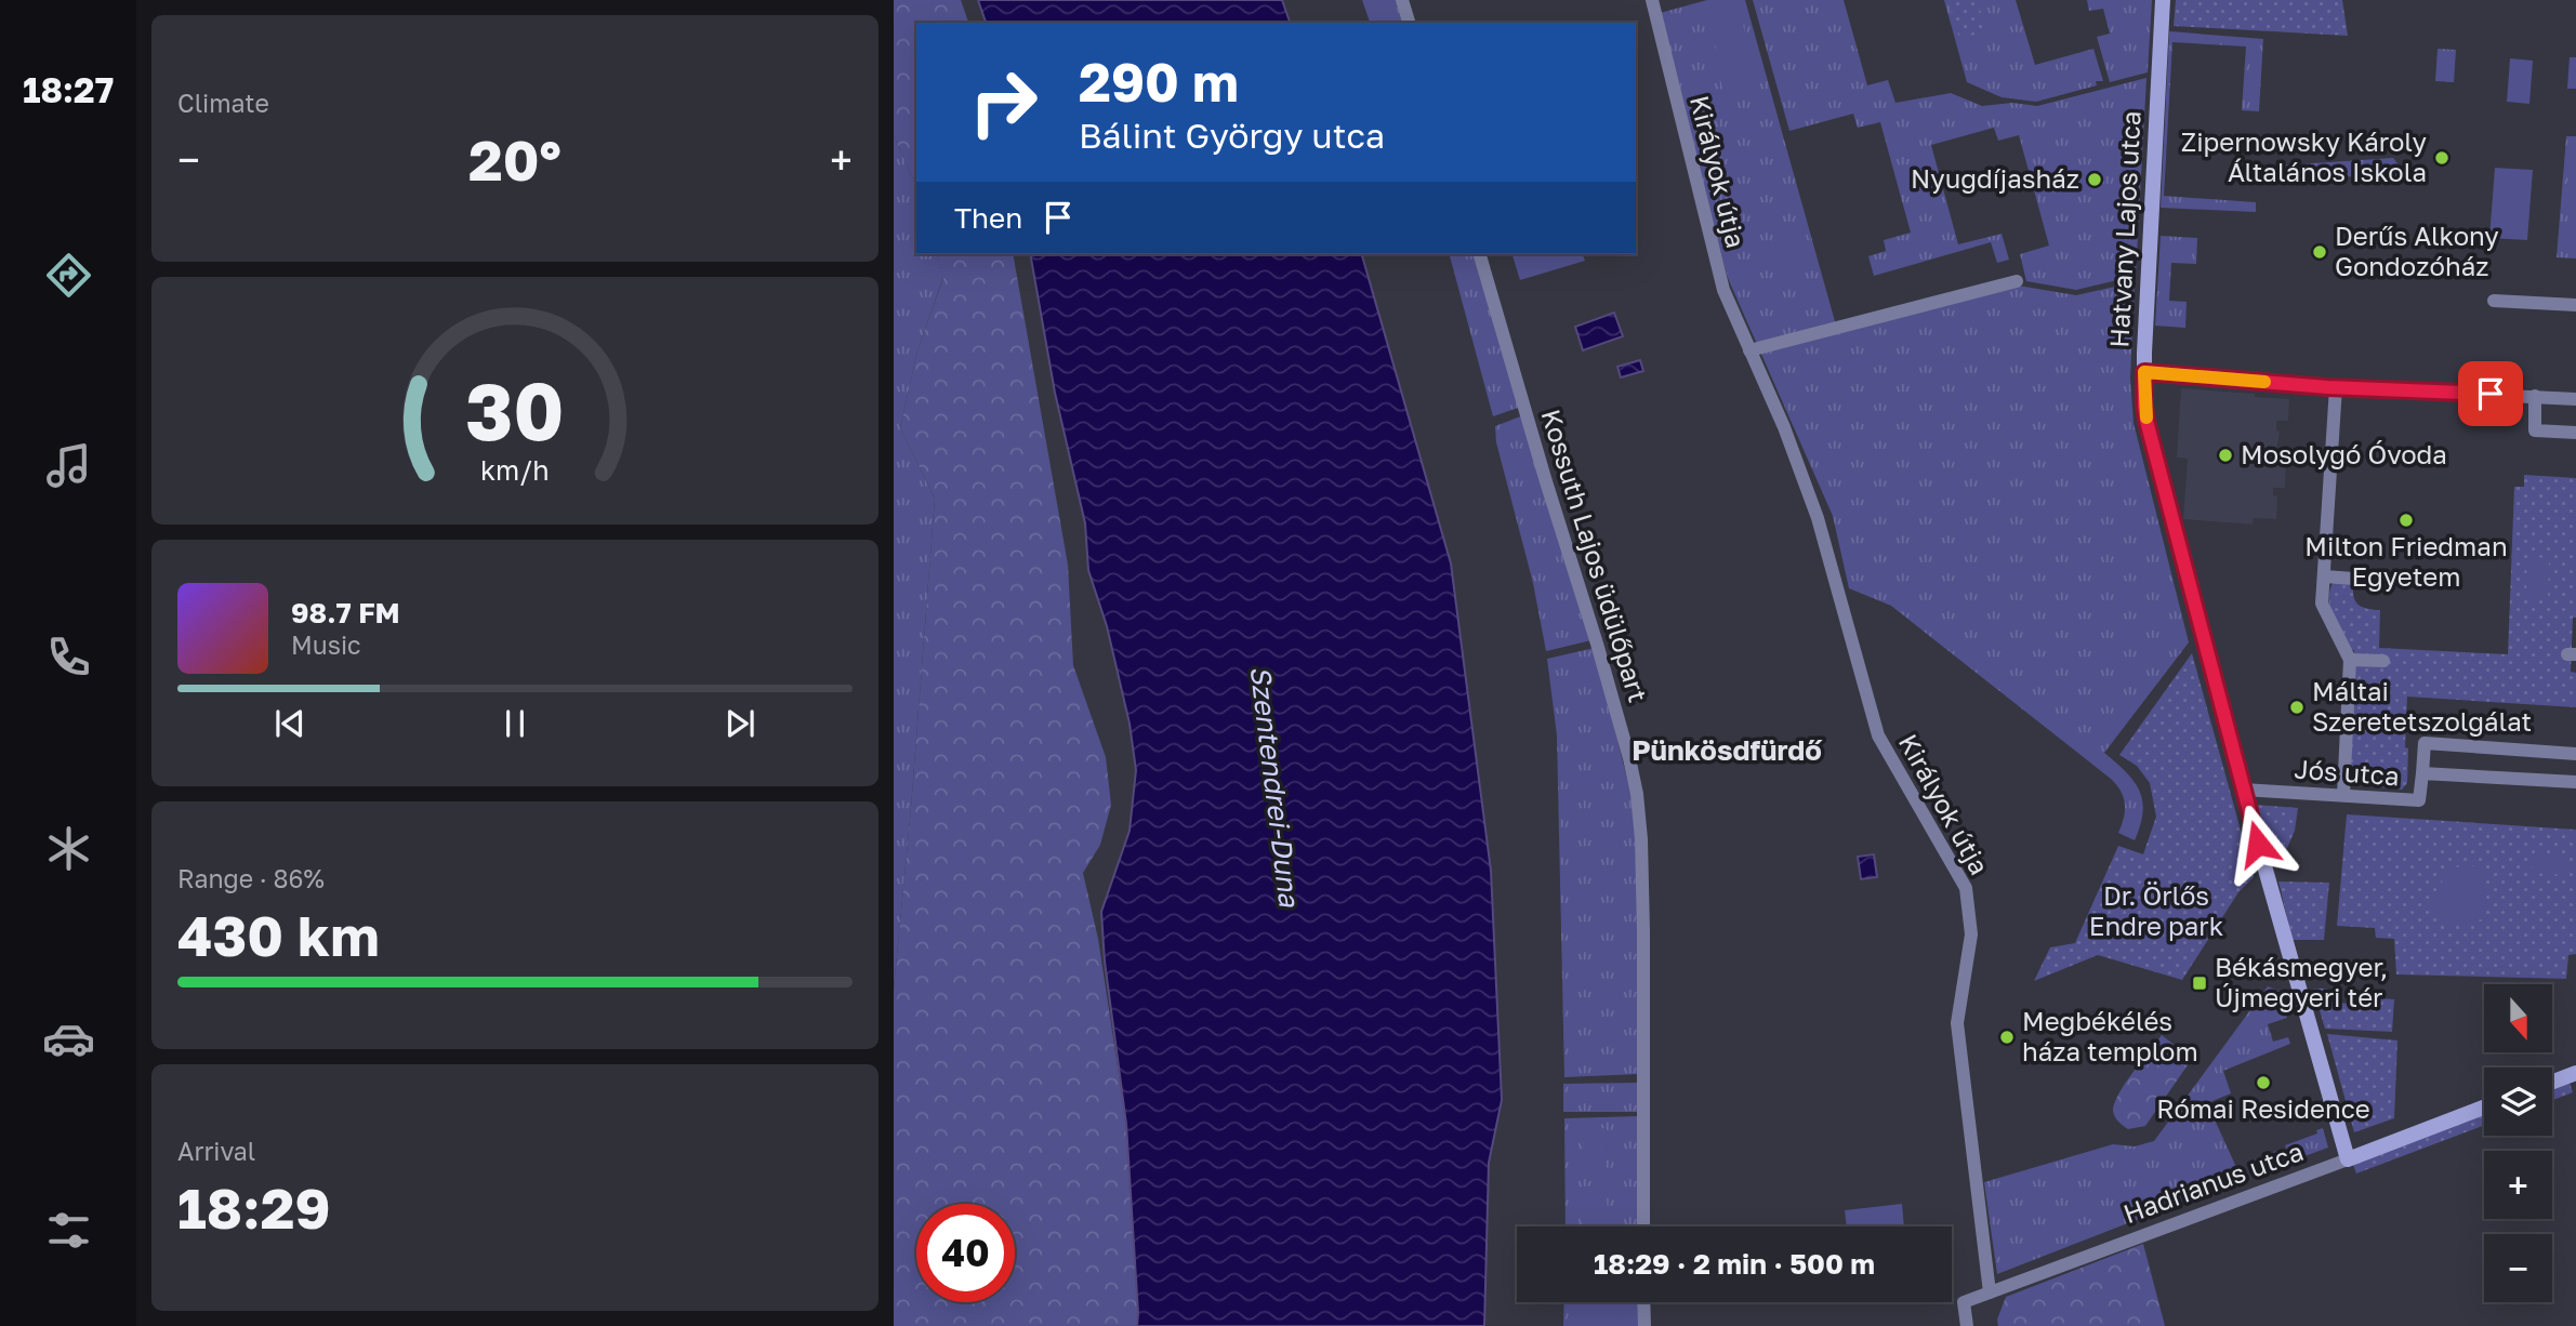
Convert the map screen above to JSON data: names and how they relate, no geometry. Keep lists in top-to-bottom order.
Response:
{
  "streets": {
    "street": [
      "Királyok útja",
      "Hatvany Lajos utca",
      "Kossuth Lajos üdülőpart",
      "Jós utca",
      "Hadrianus utca"
    ]
  },
  "crossings": [
    ["Királyok útja", "Hadrianus utca"],
    ["Hatvany Lajos utca", "Jós utca"],
    ["Hatvany Lajos utca", "Hadrianus utca"]
  ],
  "districts": ["Pünkösdfürdő"],
  "water": ["Szentendrei-Duna"],
  "parks": ["Dr. Örlős Endre park"],
  "places": {
    "other": [
      "Zipernowsky Károly Általános Iskola",
      "Nyugdíjasház",
      "Derűs Alkony Gondozóház",
      "Mosolygó Óvoda",
      "Milton Friedman Egyetem",
      "Máltai Szeretetszolgálat",
      "Megbékélés háza templom",
      "Római Residence"
    ],
    "transit": ["Békásmegyer, Újmegyeri tér"]
  },
  "north": "bottom",
  "page": {
    "tabs": "18:27",
    "tile": [
      "Climate",
      ["Range · 86%", "430 km"],
      ["Arrival", "18:29"]
    ],
    "turn": ["290 m", "Bálint György utca"],
    "heat": ["−", "20°", "+"],
    "then": "Then",
    "song": ["98.7 FM", "Music"],
    "map_buttons": ["+", "−"],
    "limit": "40",
    "trip": "18:29 · 2 min · 500 m",
    "gauge": ["30", "km/h"]
  }
}
